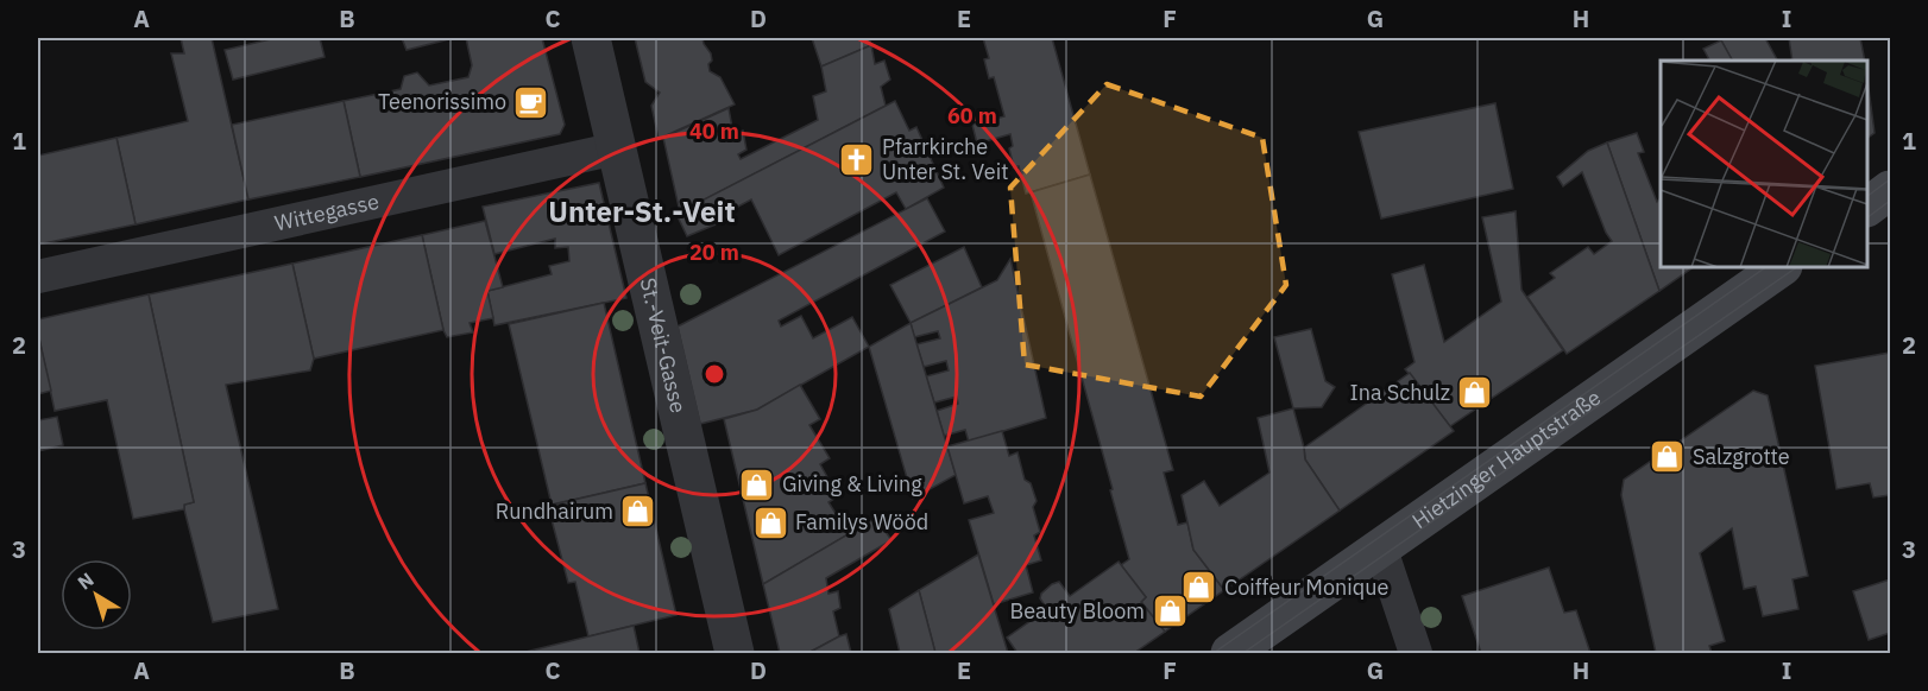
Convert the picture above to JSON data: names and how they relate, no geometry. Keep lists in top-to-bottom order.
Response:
{
  "streets": {
    "main road": ["Hietzinger Hauptstraße"],
    "street": ["Wittegasse", "St.-Veit-Gasse"]
  },
  "crossings": [
    ["Wittegasse", "St.-Veit-Gasse"]
  ],
  "districts": ["Unter-St.-Veit"],
  "places": {
    "cafe": ["Teenorissimo"],
    "church": ["Pfarrkirche Unter St. Veit"],
    "shop": [
      "Ina Schulz",
      "Salzgrotte",
      "Giving & Living",
      "Rundhairum",
      "Familys Wööd",
      "Coiffeur Monique",
      "Beauty Bloom"
    ]
  },
  "north": "top left",
  "grid": {
    "columns": [
      "A",
      "B",
      "C",
      "D",
      "E",
      "F",
      "G",
      "H",
      "I"
    ],
    "rows": ["1", "2", "3"]
  },
  "rings": ["60 m", "40 m", "20 m"]
}
